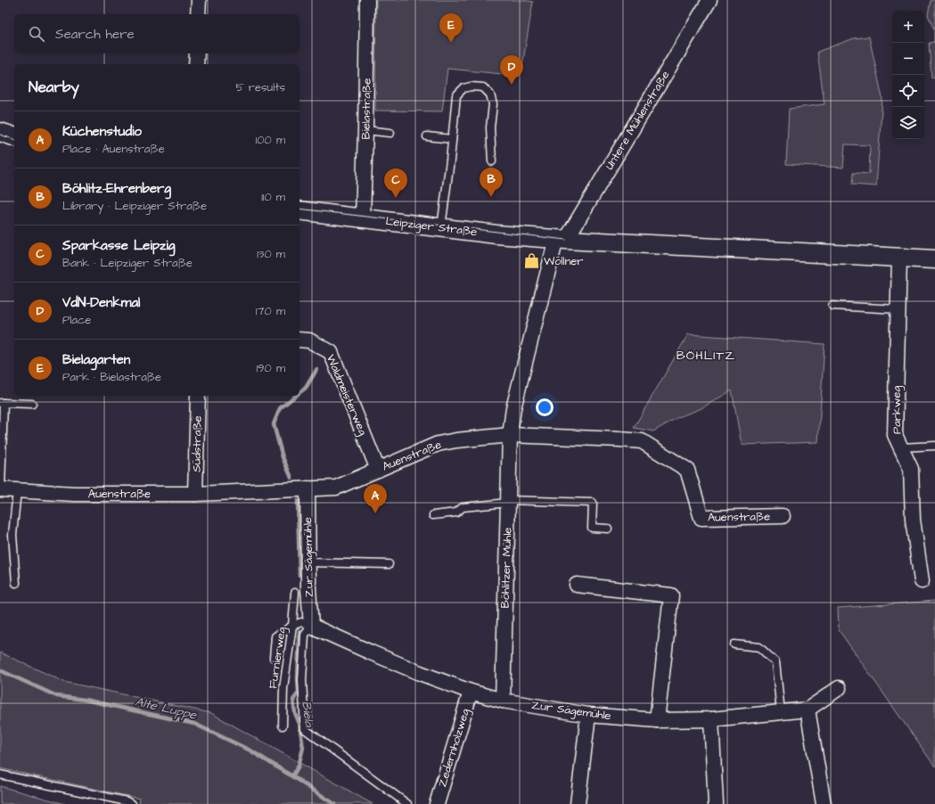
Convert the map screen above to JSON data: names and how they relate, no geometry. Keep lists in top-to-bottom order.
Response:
{
  "streets": {
    "street": [
      "Bielastraße",
      "Untere Mühlenstraße",
      "Leipziger Straße",
      "Waldmeisterweg",
      "Parkweg",
      "Südstraße",
      "Auenstraße",
      "Zur Sägemühle",
      "Böhlitzer Mühle",
      "Zedernholzweg"
    ],
    "lane": ["Furnierweg"]
  },
  "crossings": [
    ["Bielastraße", "Leipziger Straße"],
    ["Untere Mühlenstraße", "Leipziger Straße"],
    ["Untere Mühlenstraße", "Auenstraße"],
    ["Untere Mühlenstraße", "Böhlitzer Mühle"],
    ["Leipziger Straße", "Parkweg"],
    ["Waldmeisterweg", "Auenstraße"],
    ["Südstraße", "Auenstraße"],
    ["Auenstraße", "Zur Sägemühle"],
    ["Auenstraße", "Böhlitzer Mühle"],
    ["Zur Sägemühle", "Böhlitzer Mühle"],
    ["Zur Sägemühle", "Zedernholzweg"]
  ],
  "districts": ["BÖHLITZ"],
  "water": ["Alte Luppe", "Biela"],
  "places": {
    "shop": ["Wöllner"]
  },
  "page": {
    "map_buttons": ["+", "−"],
    "pins": [
      "E",
      "D",
      "B",
      "C",
      "A"
    ],
    "search": "Search here",
    "heading": ["Nearby", "5 results"],
    "list": [
      {
        "mark": "A",
        "name": "Küchenstudio",
        "note": "Place · Auenstraße",
        "value": "100 m"
      },
      {
        "mark": "B",
        "name": "Böhlitz-Ehrenberg",
        "note": "Library · Leipziger Straße",
        "value": "110 m"
      },
      {
        "mark": "C",
        "name": "Sparkasse Leipzig",
        "note": "Bank · Leipziger Straße",
        "value": "130 m"
      },
      {
        "mark": "D",
        "name": "VdN-Denkmal",
        "note": "Place",
        "value": "170 m"
      },
      {
        "mark": "E",
        "name": "Bielagarten",
        "note": "Park · Bielastraße",
        "value": "190 m"
      }
    ]
  }
}
